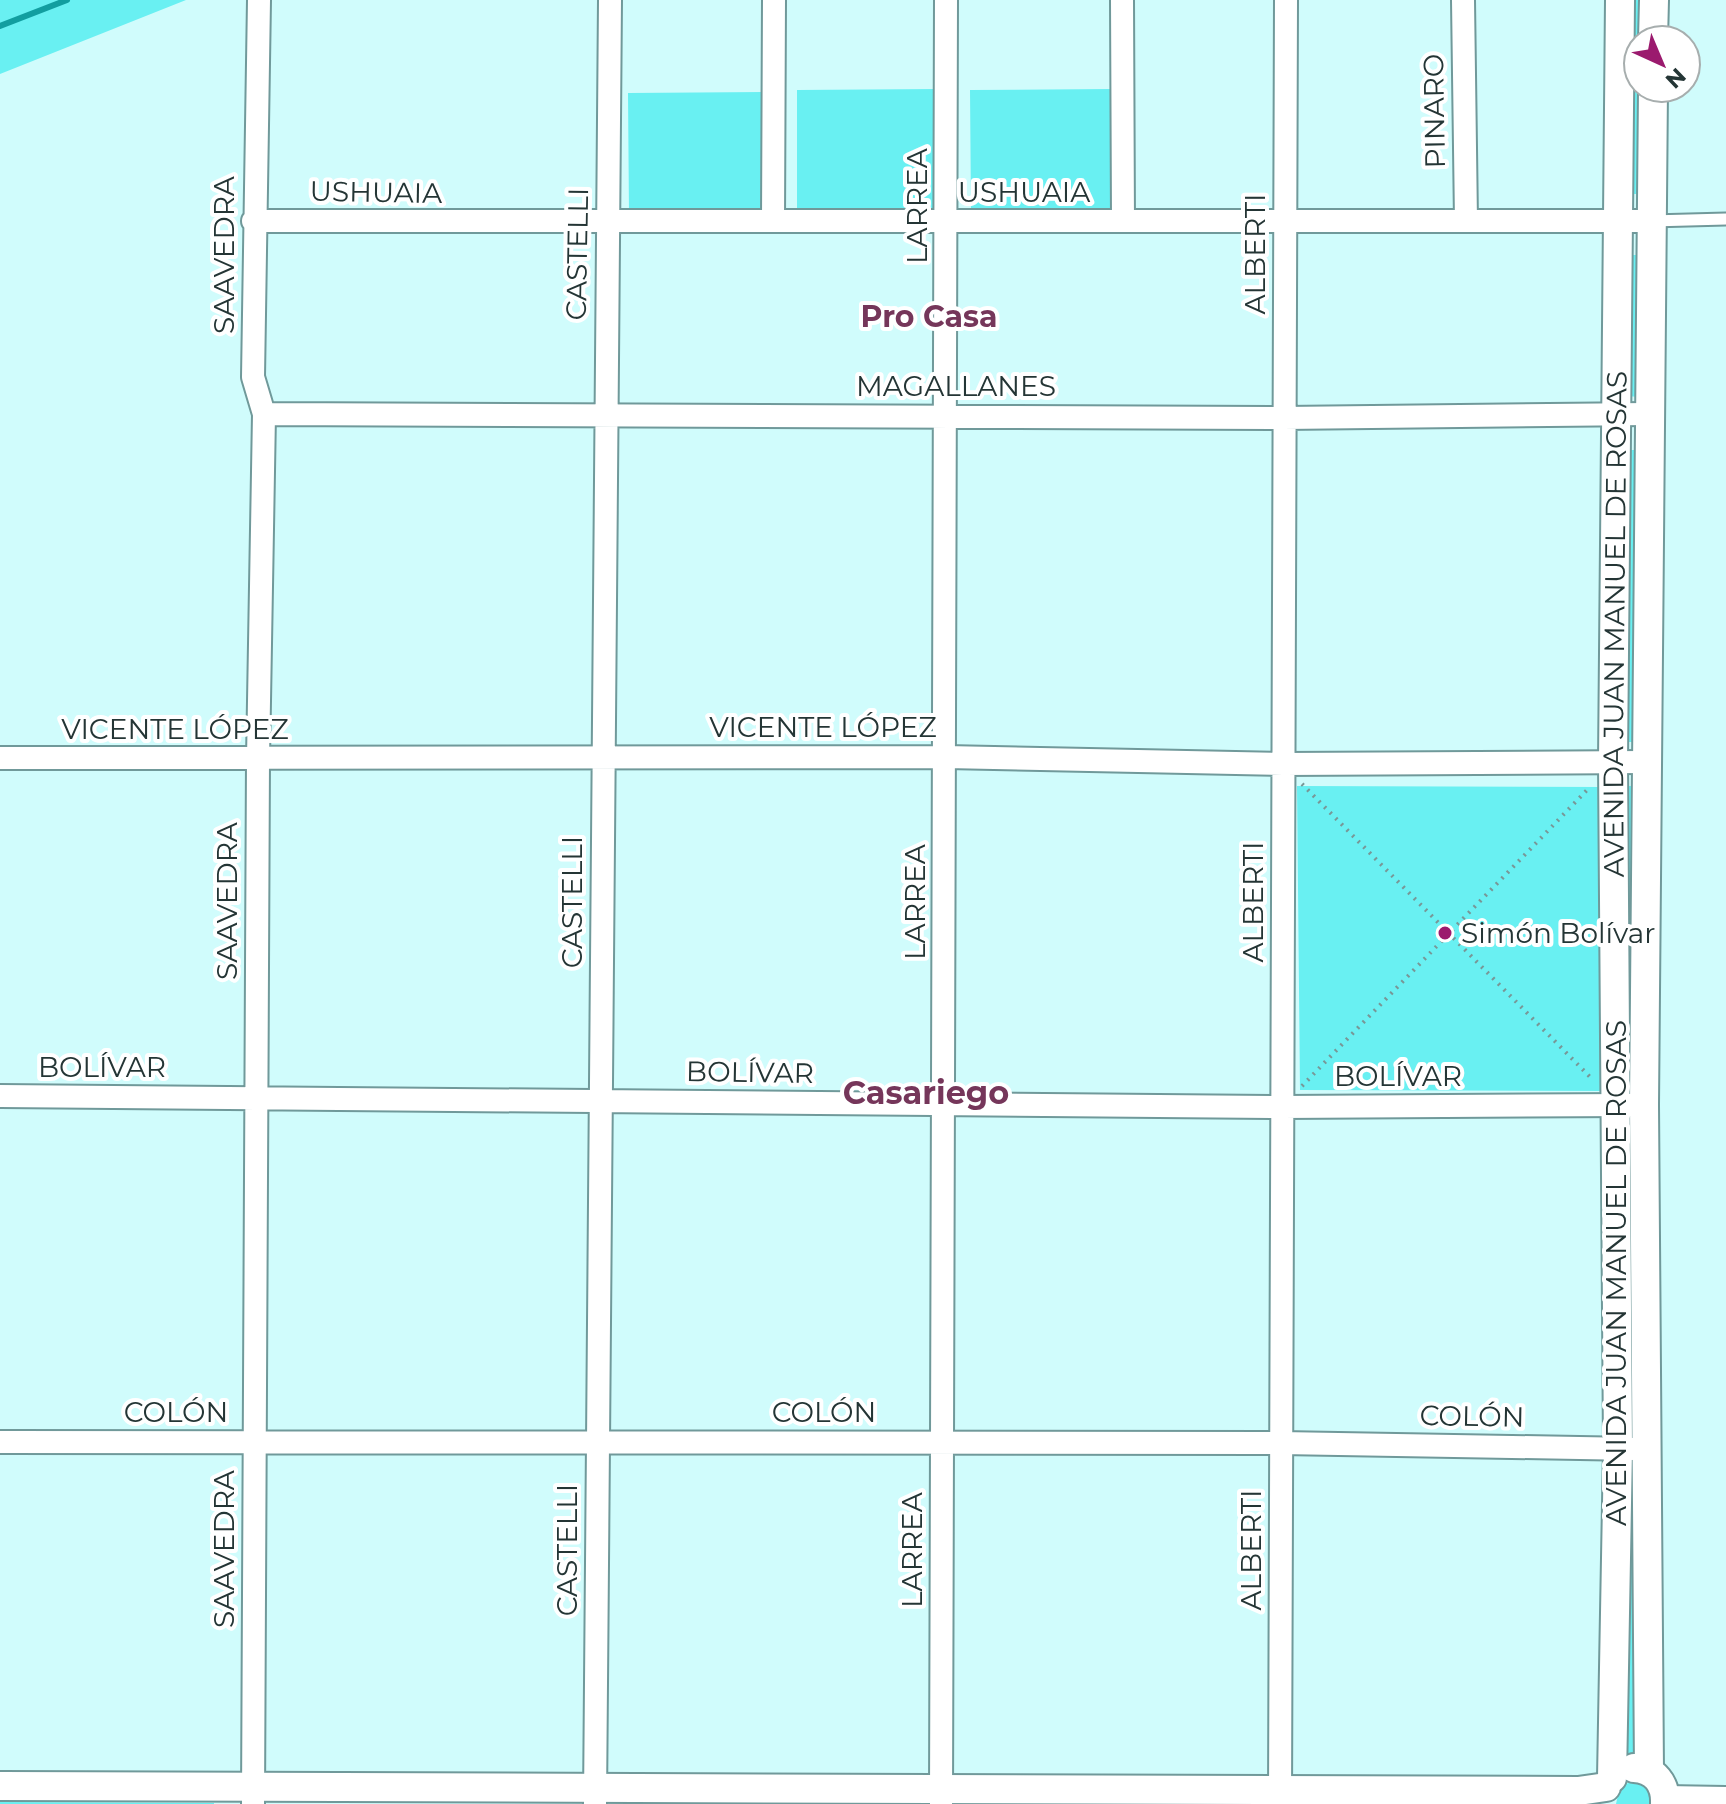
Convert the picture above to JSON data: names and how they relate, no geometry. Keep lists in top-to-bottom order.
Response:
{
  "streets": {
    "street": [
      "PINARO",
      "USHUAIA",
      "LARREA",
      "CASTELLI",
      "ALBERTI",
      "SAAVEDRA",
      "MAGALLANES",
      "AVENIDA JUAN MANUEL DE ROSAS",
      "VICENTE LÓPEZ",
      "BOLÍVAR",
      "COLÓN"
    ]
  },
  "crossings": [
    ["PINARO", "USHUAIA"],
    ["USHUAIA", "LARREA"],
    ["USHUAIA", "CASTELLI"],
    ["USHUAIA", "ALBERTI"],
    ["USHUAIA", "SAAVEDRA"],
    ["USHUAIA", "AVENIDA JUAN MANUEL DE ROSAS"],
    ["LARREA", "MAGALLANES"],
    ["LARREA", "VICENTE LÓPEZ"],
    ["LARREA", "BOLÍVAR"],
    ["LARREA", "COLÓN"],
    ["CASTELLI", "MAGALLANES"],
    ["CASTELLI", "VICENTE LÓPEZ"],
    ["CASTELLI", "BOLÍVAR"],
    ["CASTELLI", "COLÓN"],
    ["ALBERTI", "MAGALLANES"],
    ["ALBERTI", "VICENTE LÓPEZ"],
    ["ALBERTI", "BOLÍVAR"],
    ["ALBERTI", "COLÓN"],
    ["SAAVEDRA", "MAGALLANES"],
    ["SAAVEDRA", "VICENTE LÓPEZ"],
    ["SAAVEDRA", "BOLÍVAR"],
    ["SAAVEDRA", "COLÓN"],
    ["MAGALLANES", "AVENIDA JUAN MANUEL DE ROSAS"],
    ["AVENIDA JUAN MANUEL DE ROSAS", "VICENTE LÓPEZ"],
    ["AVENIDA JUAN MANUEL DE ROSAS", "BOLÍVAR"],
    ["AVENIDA JUAN MANUEL DE ROSAS", "COLÓN"]
  ],
  "districts": ["Pro Casa", "Casariego"],
  "places": ["Simón Bolívar"],
  "north": "bottom right"
}
